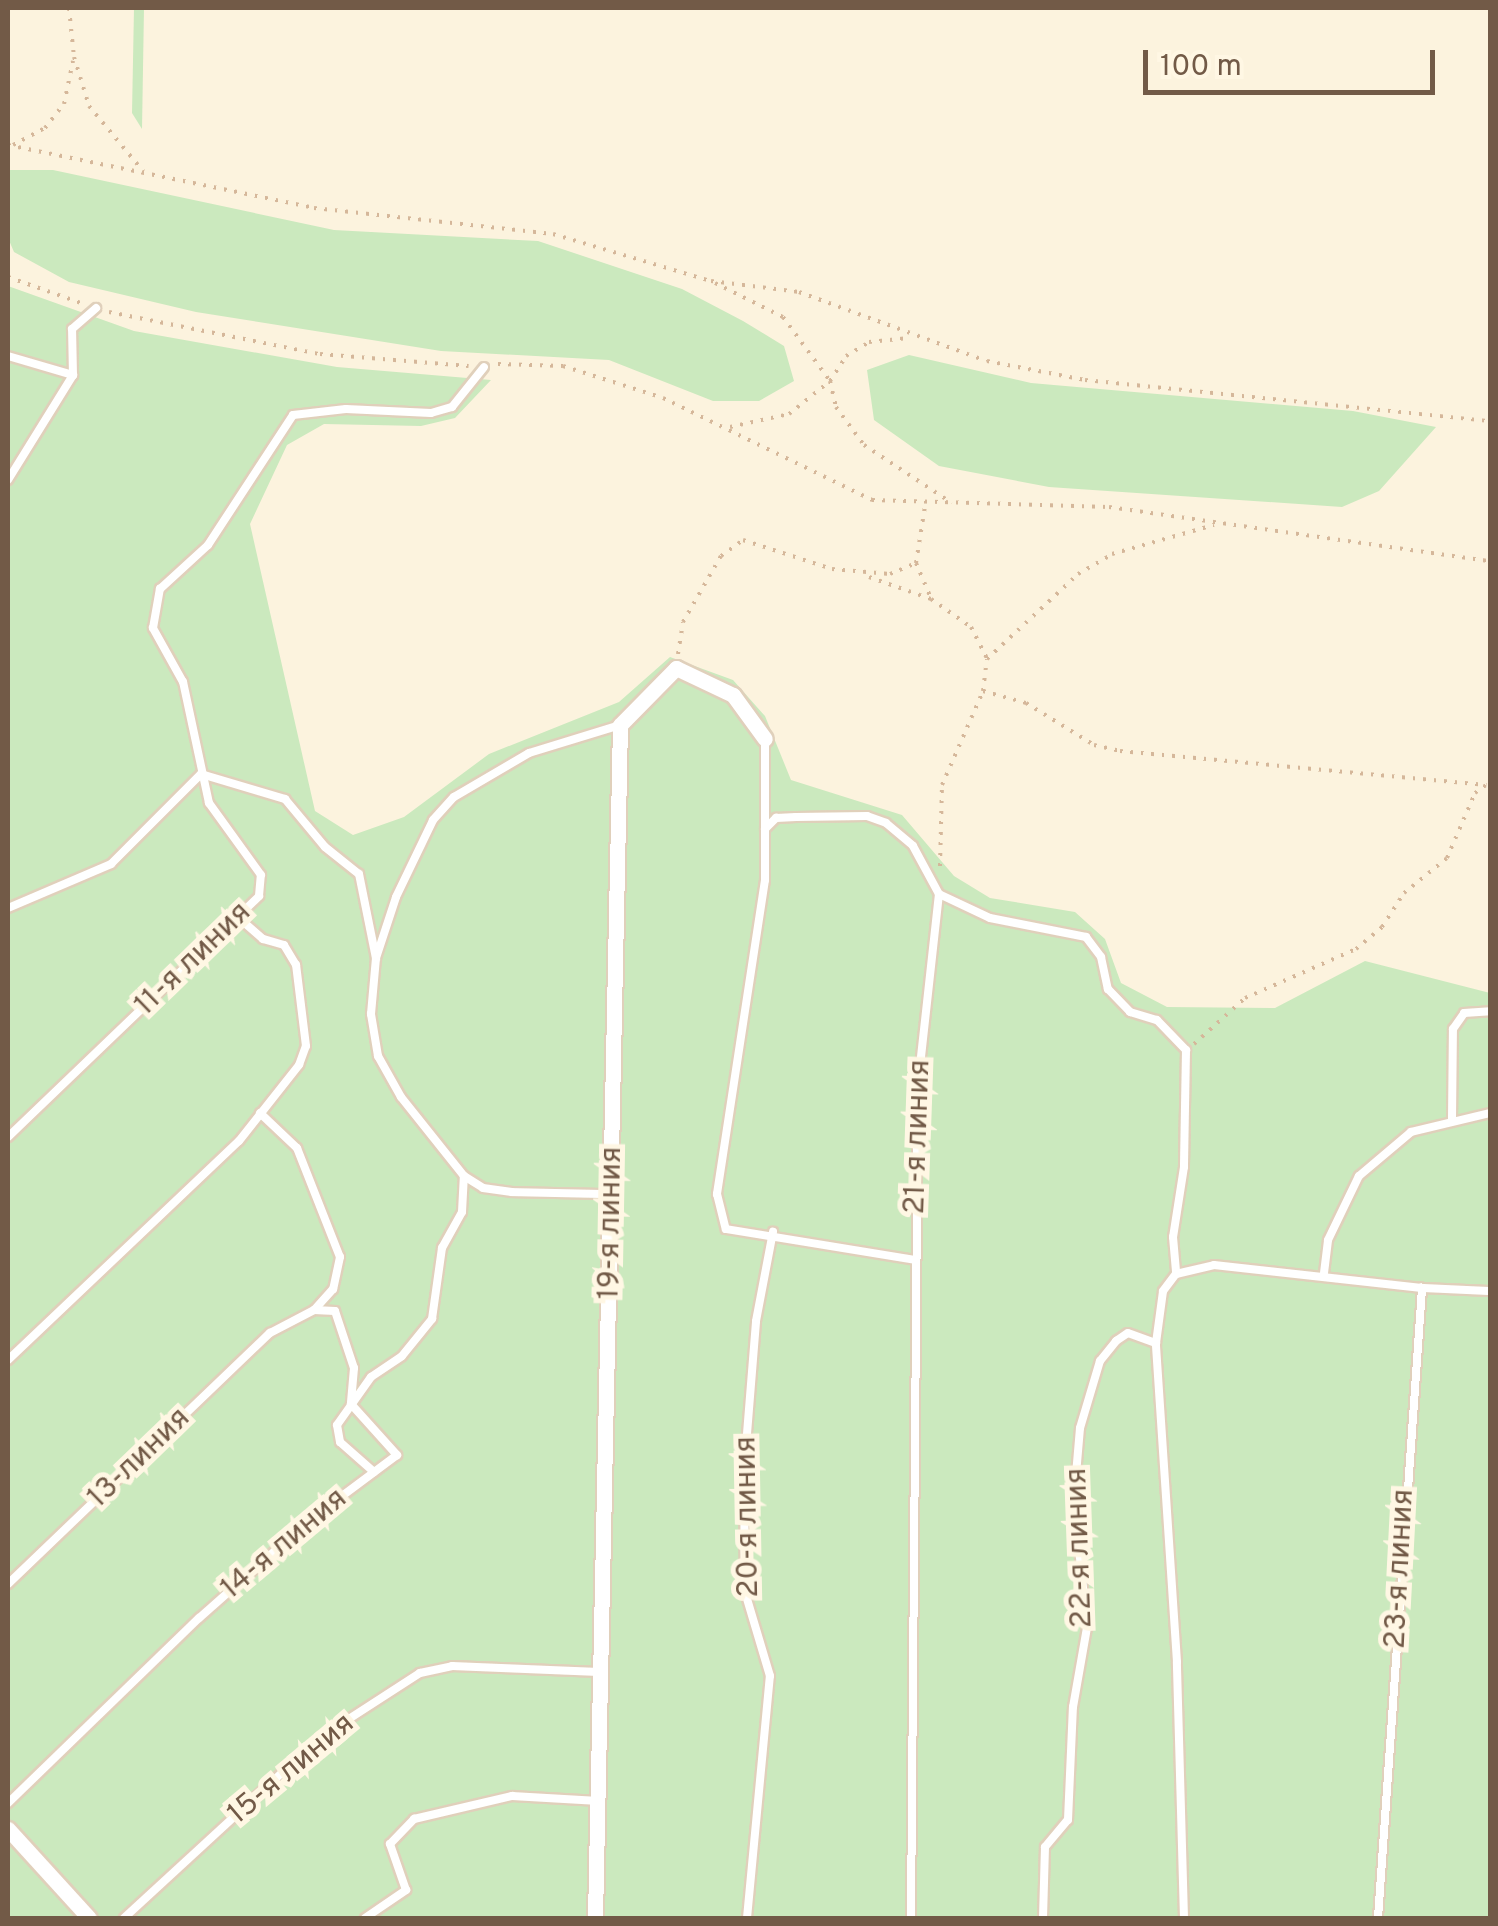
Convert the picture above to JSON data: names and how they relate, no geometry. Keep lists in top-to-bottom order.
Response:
{
  "streets": {
    "street": ["19-я линия"],
    "lane": [
      "11-я линия",
      "21-я линия",
      "13-линия",
      "20-я линия",
      "14-я линия",
      "22-я линия",
      "23-я линия",
      "15-я линия"
    ]
  },
  "crossings": [
    ["19-я линия", "15-я линия"]
  ],
  "scale_bar": "100 m"
}
